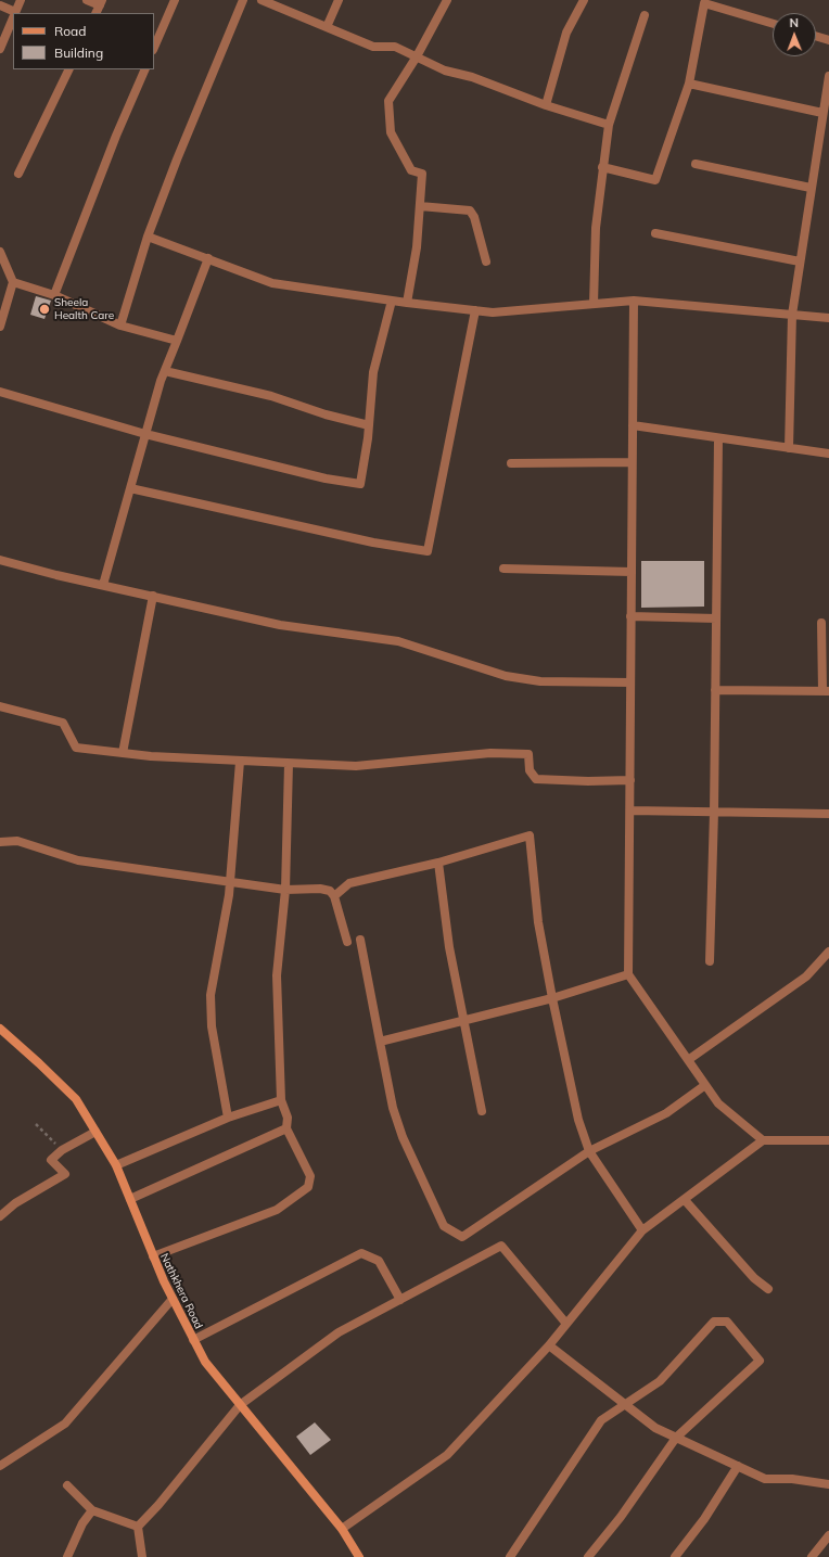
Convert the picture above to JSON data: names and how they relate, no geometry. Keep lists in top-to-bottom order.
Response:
{
  "streets": {
    "street": ["Nathkhera Road"]
  },
  "places": ["Sheela Health Care"],
  "legend": ["Road", "Building"],
  "north": "top"
}
